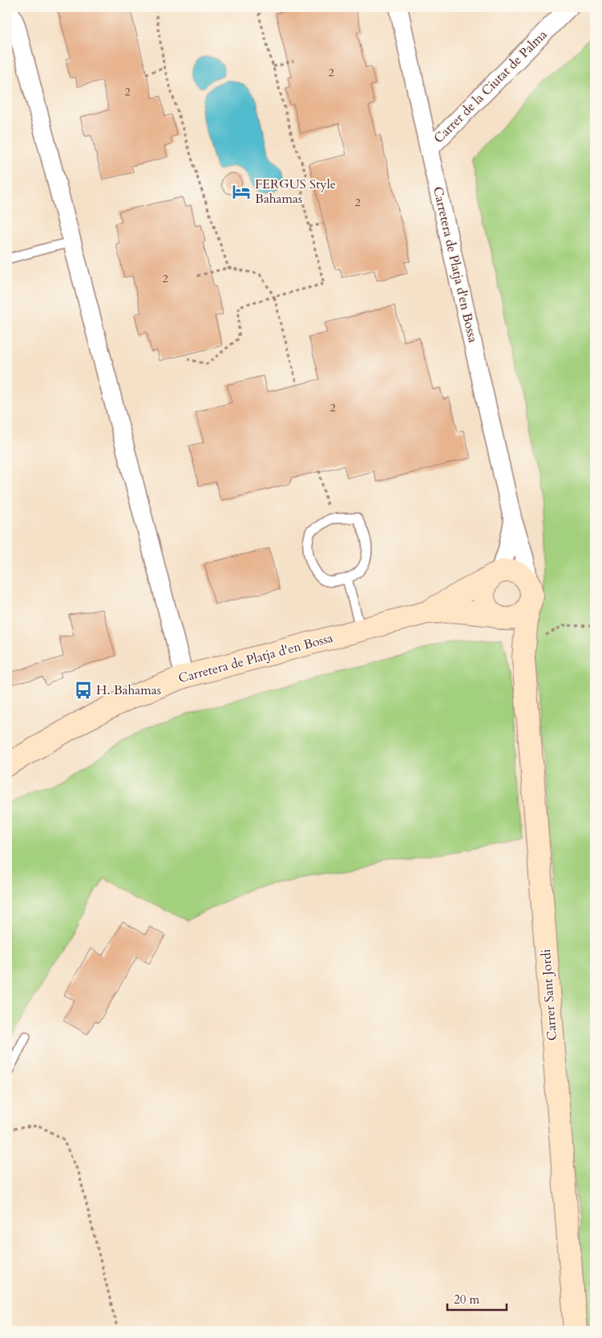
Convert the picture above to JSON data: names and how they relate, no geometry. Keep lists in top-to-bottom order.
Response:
{
  "streets": {
    "street": ["Carrer de la Ciutat de Palma", "Carretera de Platja d'en Bossa", "Carrer Sant Jordi"]
  },
  "crossings": [
    ["Carrer de la Ciutat de Palma", "Carretera de Platja d'en Bossa"],
    ["Carretera de Platja d'en Bossa", "Carrer Sant Jordi"]
  ],
  "places": {
    "hotel": ["FERGUS Style Bahamas"],
    "bus stop": ["H. Bahamas"]
  },
  "house_numbers": [
    "2",
    "2",
    "2",
    "2",
    "2"
  ],
  "scale_bar": "20 m"
}
